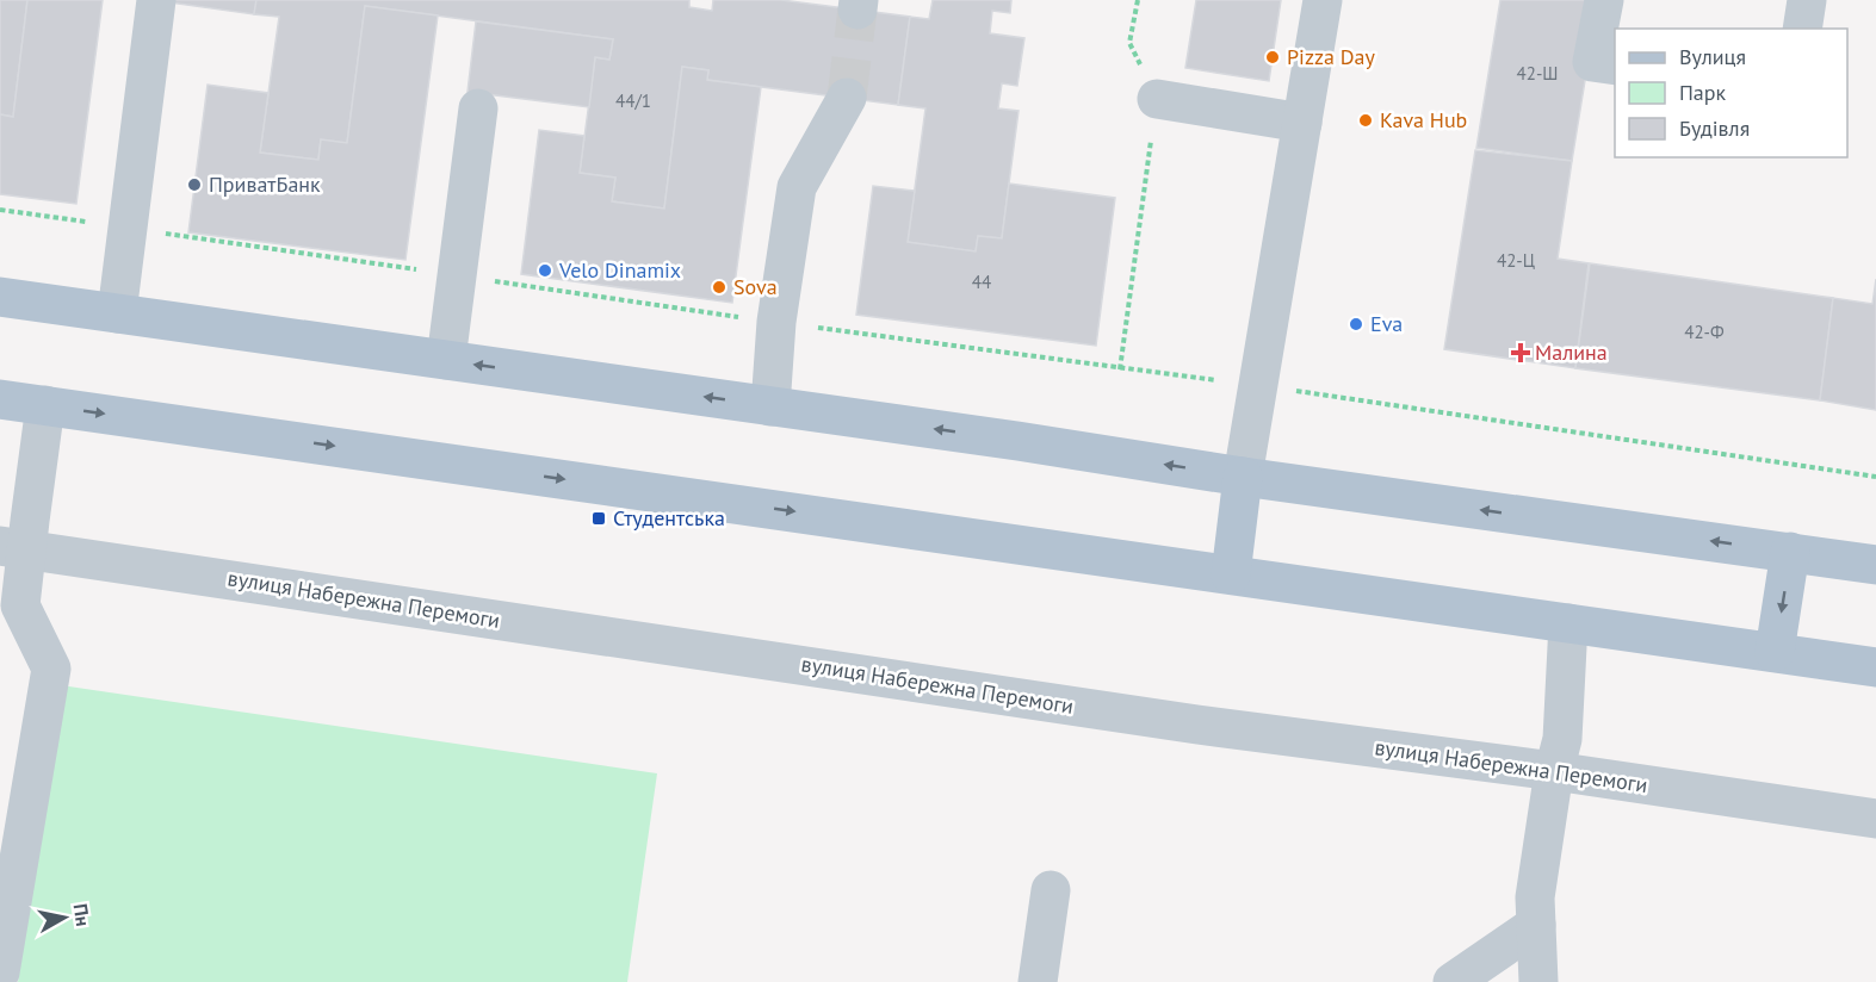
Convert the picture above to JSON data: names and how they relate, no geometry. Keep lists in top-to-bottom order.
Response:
{
  "streets": {
    "street": ["вулиця Набережна Перемоги"]
  },
  "places": {
    "other": [
      "Pizza Day",
      "Kava Hub",
      "ПриватБанк",
      "Velo Dinamix",
      "Sova",
      "Eva"
    ],
    "health": ["Малина"],
    "transit": ["Студентська"]
  },
  "house_numbers": [
    "42-Ш",
    "44/1",
    "42-Ц",
    "44",
    "42-Ф"
  ],
  "legend": ["Вулиця", "Парк", "Будівля"],
  "north": "right"
}
